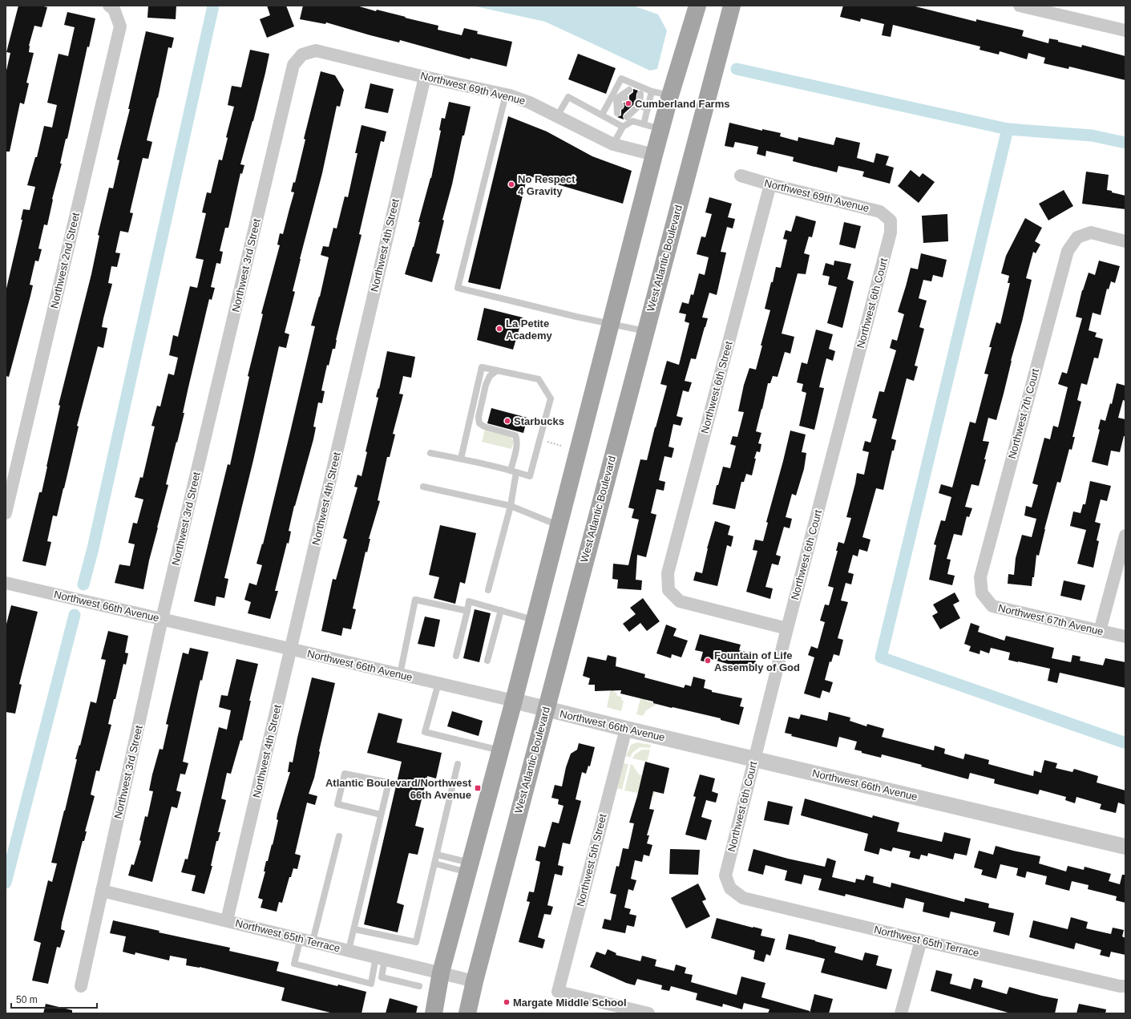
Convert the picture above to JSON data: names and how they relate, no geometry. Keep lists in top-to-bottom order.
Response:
{
  "streets": {
    "main road": ["West Atlantic Boulevard"],
    "street": [
      "Northwest 69th Avenue",
      "Northwest 4th Street",
      "Northwest 2nd Street",
      "Northwest 3rd Street",
      "Northwest 6th Court",
      "Northwest 6th Street",
      "Northwest 7th Court",
      "Northwest 66th Avenue",
      "Northwest 67th Avenue",
      "Northwest 5th Street",
      "Northwest 65th Terrace"
    ]
  },
  "crossings": [
    ["Northwest 69th Avenue", "Northwest 4th Street"],
    ["Northwest 69th Avenue", "Northwest 3rd Street"],
    ["Northwest 69th Avenue", "Northwest 6th Court"],
    ["Northwest 69th Avenue", "Northwest 6th Street"],
    ["Northwest 4th Street", "Northwest 66th Avenue"],
    ["Northwest 4th Street", "Northwest 65th Terrace"],
    ["West Atlantic Boulevard", "Northwest 66th Avenue"],
    ["West Atlantic Boulevard", "Northwest 65th Terrace"],
    ["Northwest 3rd Street", "Northwest 66th Avenue"],
    ["Northwest 3rd Street", "Northwest 65th Terrace"],
    ["Northwest 6th Court", "Northwest 6th Street"],
    ["Northwest 6th Court", "Northwest 66th Avenue"],
    ["Northwest 6th Court", "Northwest 65th Terrace"],
    ["Northwest 7th Court", "Northwest 67th Avenue"],
    ["Northwest 66th Avenue", "Northwest 5th Street"]
  ],
  "places": {
    "other": [
      "Cumberland Farms",
      "No Respect 4 Gravity",
      "La Petite Academy",
      "Starbucks",
      "Fountain of Life Assembly of God",
      "Margate Middle School"
    ],
    "transit": ["Atlantic Boulevard/Northwest 66th Avenue"]
  },
  "scale_bar": "50 m"
}
